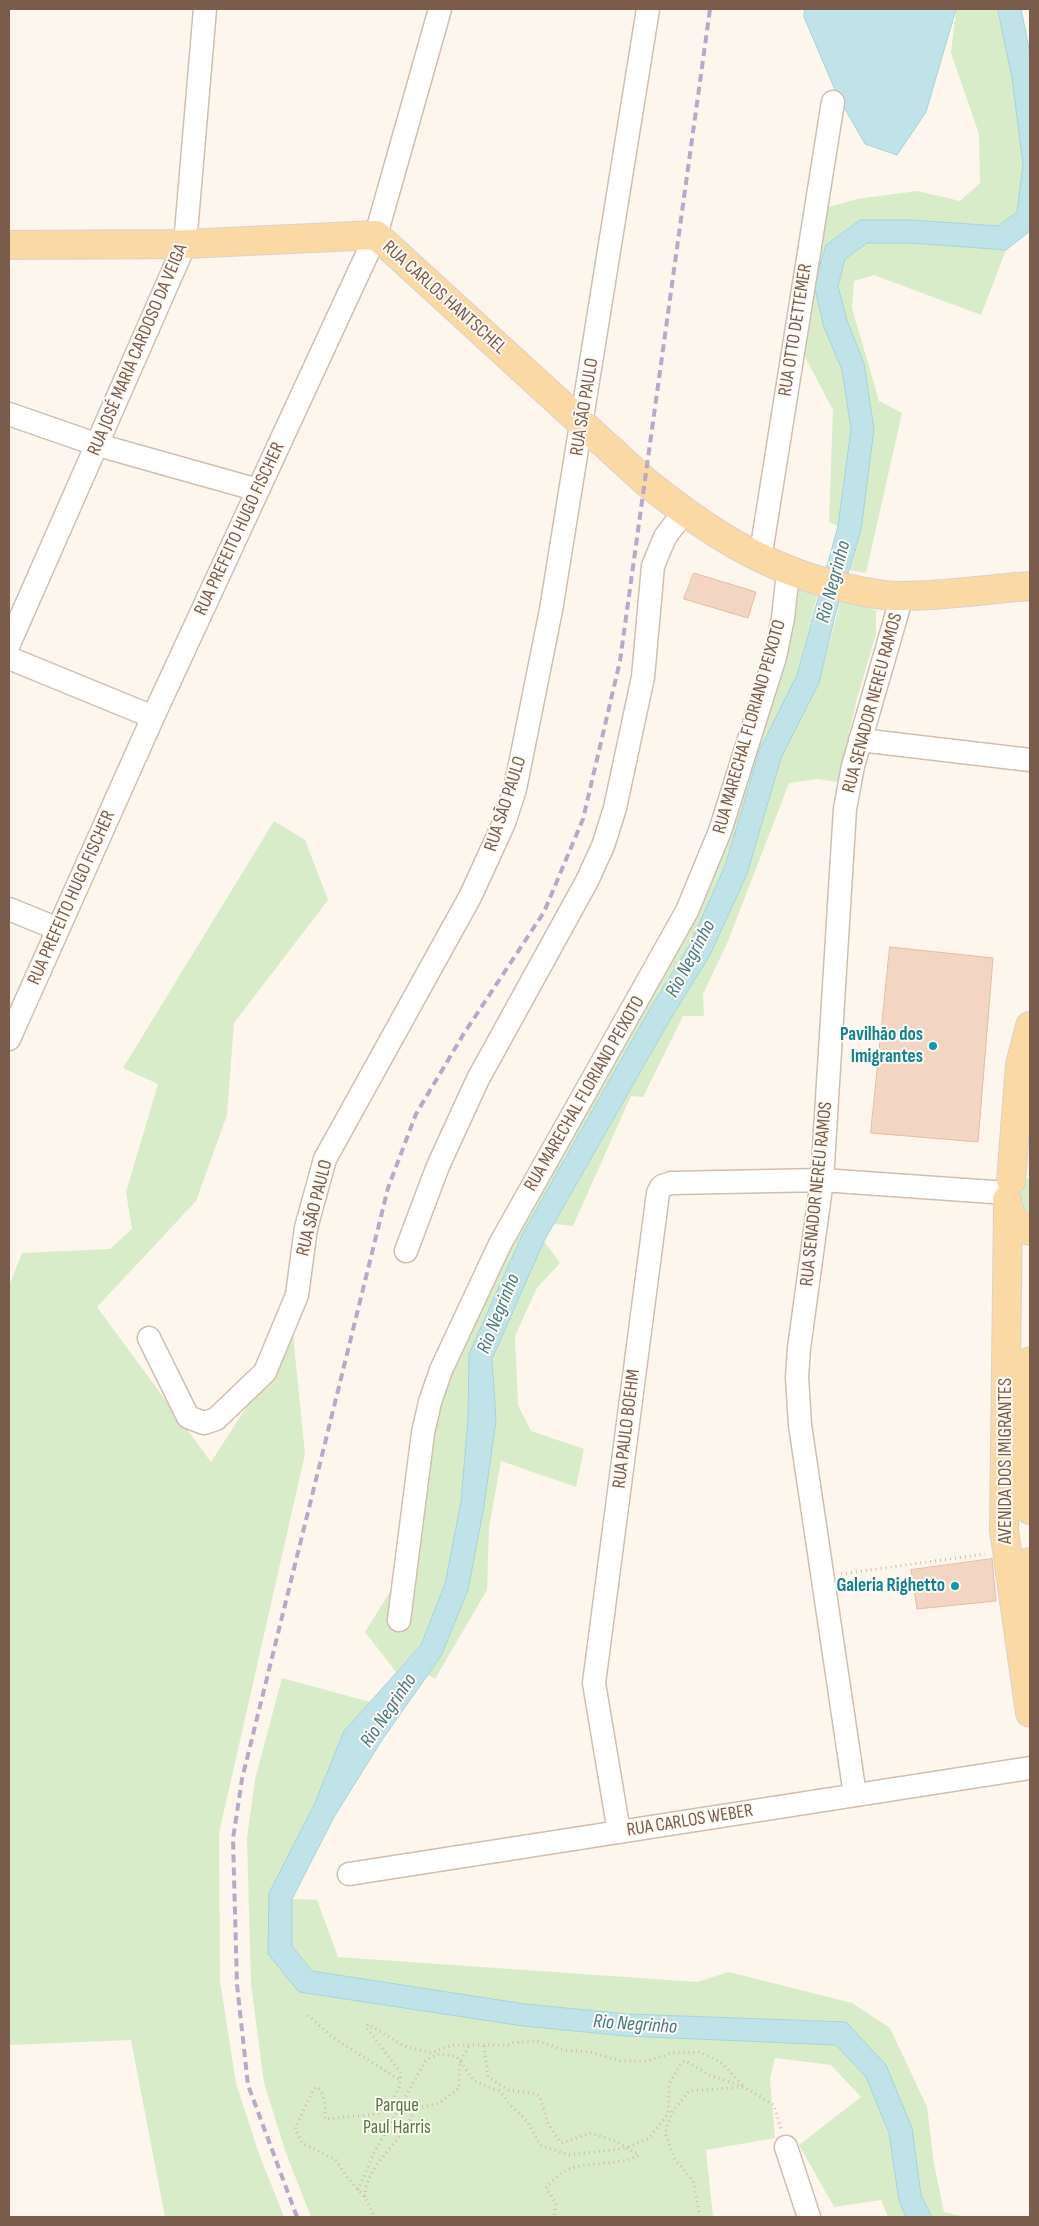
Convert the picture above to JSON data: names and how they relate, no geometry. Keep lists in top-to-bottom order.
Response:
{
  "streets": {
    "main road": ["RUA CARLOS HANTSCHEL", "AVENIDA DOS IMIGRANTES"],
    "street": [
      "RUA OTTO DETTEMER",
      "RUA JOSÉ MARIA CARDOSO DA VEIGA",
      "RUA SÃO PAULO",
      "RUA PREFEITO HUGO FISCHER",
      "RUA SENADOR NEREU RAMOS",
      "RUA MARECHAL FLORIANO PEIXOTO",
      "RUA PAULO BOEHM",
      "RUA CARLOS WEBER"
    ]
  },
  "crossings": [
    ["RUA CARLOS HANTSCHEL", "RUA OTTO DETTEMER"],
    ["RUA CARLOS HANTSCHEL", "RUA JOSÉ MARIA CARDOSO DA VEIGA"],
    ["RUA CARLOS HANTSCHEL", "RUA SÃO PAULO"],
    ["RUA CARLOS HANTSCHEL", "RUA PREFEITO HUGO FISCHER"],
    ["RUA CARLOS HANTSCHEL", "RUA SENADOR NEREU RAMOS"],
    ["RUA CARLOS HANTSCHEL", "RUA MARECHAL FLORIANO PEIXOTO"],
    ["RUA SENADOR NEREU RAMOS", "RUA PAULO BOEHM"],
    ["RUA SENADOR NEREU RAMOS", "RUA CARLOS WEBER"],
    ["RUA PAULO BOEHM", "AVENIDA DOS IMIGRANTES"],
    ["RUA PAULO BOEHM", "RUA CARLOS WEBER"]
  ],
  "water": ["Rio Negrinho"],
  "parks": ["Parque Paul Harris"],
  "places": ["Pavilhão dos Imigrantes", "Galeria Righetto"]
}
